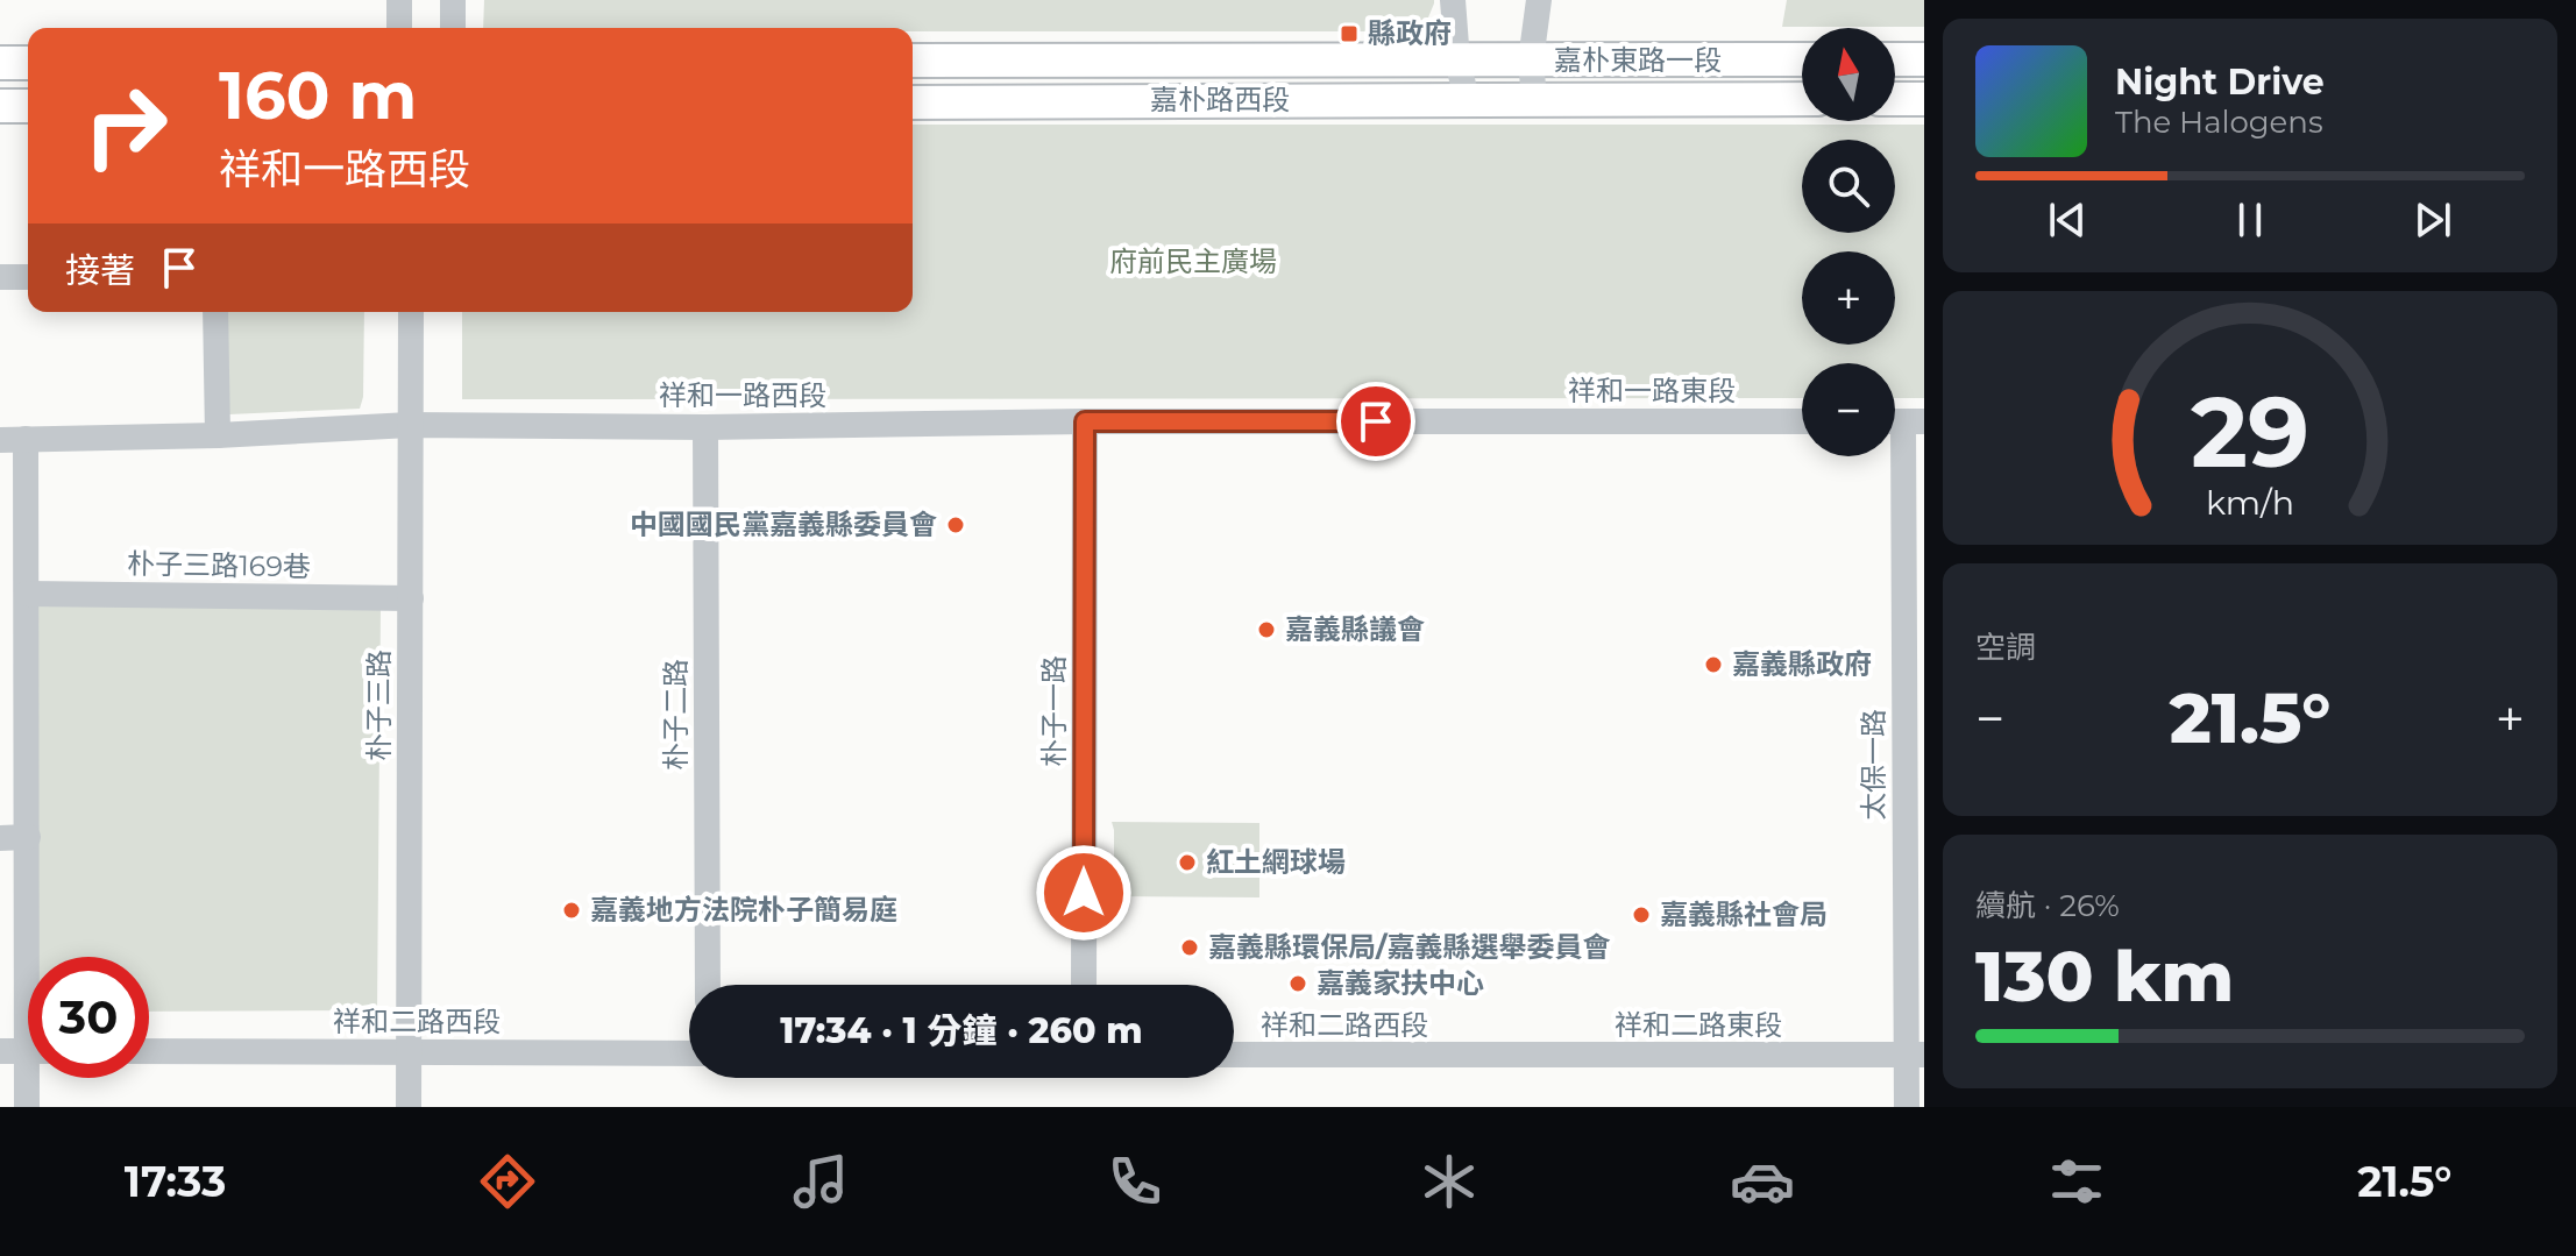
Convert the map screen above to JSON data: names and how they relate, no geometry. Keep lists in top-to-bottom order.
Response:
{
  "streets": {
    "main road": ["嘉朴東路一段", "嘉朴路西段"],
    "street": [
      "祥和一路東段",
      "祥和一路西段",
      "朴子三路169巷",
      "朴子三路",
      "朴子一路",
      "朴子二路",
      "太保一路",
      "祥和二路西段",
      "祥和二路東段"
    ]
  },
  "crossings": [
    ["嘉朴東路一段", "嘉朴路西段"],
    ["祥和一路東段", "祥和一路西段"],
    ["祥和一路西段", "朴子三路"],
    ["祥和一路西段", "朴子一路"],
    ["祥和一路西段", "朴子二路"],
    ["朴子三路169巷", "朴子三路"],
    ["朴子三路", "祥和二路西段"],
    ["太保一路", "祥和二路東段"],
    ["祥和二路西段", "祥和二路東段"]
  ],
  "parks": ["府前民主廣場"],
  "places": {
    "transit": ["縣政府"],
    "other": [
      "中國國民黨嘉義縣委員會",
      "嘉義縣議會",
      "嘉義縣政府",
      "紅土網球場",
      "嘉義地方法院朴子簡易庭",
      "嘉義縣社會局",
      "嘉義縣環保局/嘉義縣選舉委員會",
      "嘉義家扶中心"
    ]
  },
  "north": "top",
  "page": {
    "map_buttons": ["+", "−"],
    "turn": ["160 m", "祥和一路西段"],
    "song": ["Night Drive", "The Halogens"],
    "then": "接著",
    "tile": [
      "空調",
      ["續航 · 26%", "130 km"]
    ],
    "heat": ["−", "21.5°", "+"],
    "limit": "30",
    "trip": "17:34 · 1 分鐘 · 260 m",
    "tabs": ["17:33", "21.5°"],
    "gauge": ["29", "km/h"]
  }
}
